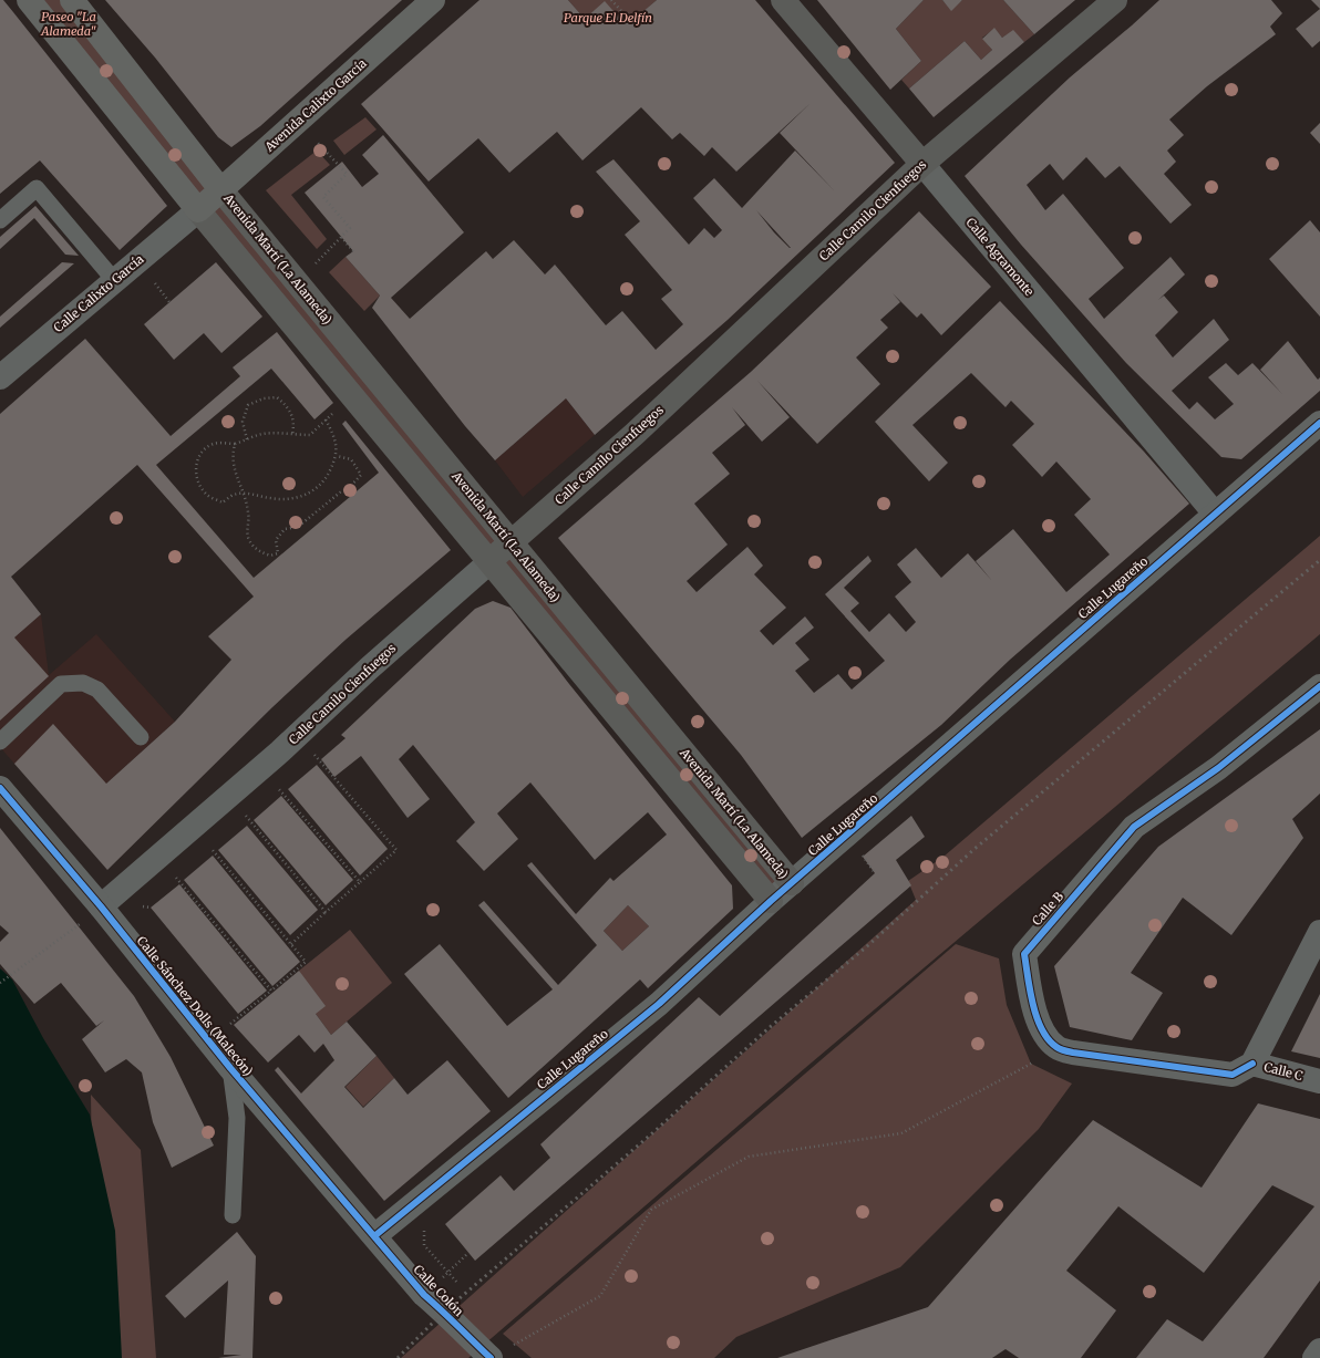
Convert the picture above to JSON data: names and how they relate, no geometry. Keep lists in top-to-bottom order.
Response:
{
  "streets": {
    "main road": [
      "Avenida Calixto García",
      "Calle Camilo Cienfuegos",
      "Calle Agramonte",
      "Avenida Martí (La Alameda)"
    ],
    "street": [
      "Calle Calixto García",
      "Calle Lugareño",
      "Calle B",
      "Calle Sánchez Dolls (Malecón)",
      "Calle C",
      "Calle Colón"
    ]
  },
  "crossings": [
    ["Avenida Calixto García", "Avenida Martí (La Alameda)"],
    ["Avenida Calixto García", "Calle Calixto García"],
    ["Calle Camilo Cienfuegos", "Calle Agramonte"],
    ["Calle Camilo Cienfuegos", "Avenida Martí (La Alameda)"],
    ["Calle Camilo Cienfuegos", "Calle Sánchez Dolls (Malecón)"],
    ["Calle Agramonte", "Calle Lugareño"],
    ["Avenida Martí (La Alameda)", "Calle Lugareño"],
    ["Calle Lugareño", "Calle Sánchez Dolls (Malecón)"],
    ["Calle Lugareño", "Calle Colón"],
    ["Calle B", "Calle C"],
    ["Calle Sánchez Dolls (Malecón)", "Calle Colón"]
  ],
  "parks": ["Paseo \"La Alameda\"", "Parque El Delfín"]
}
